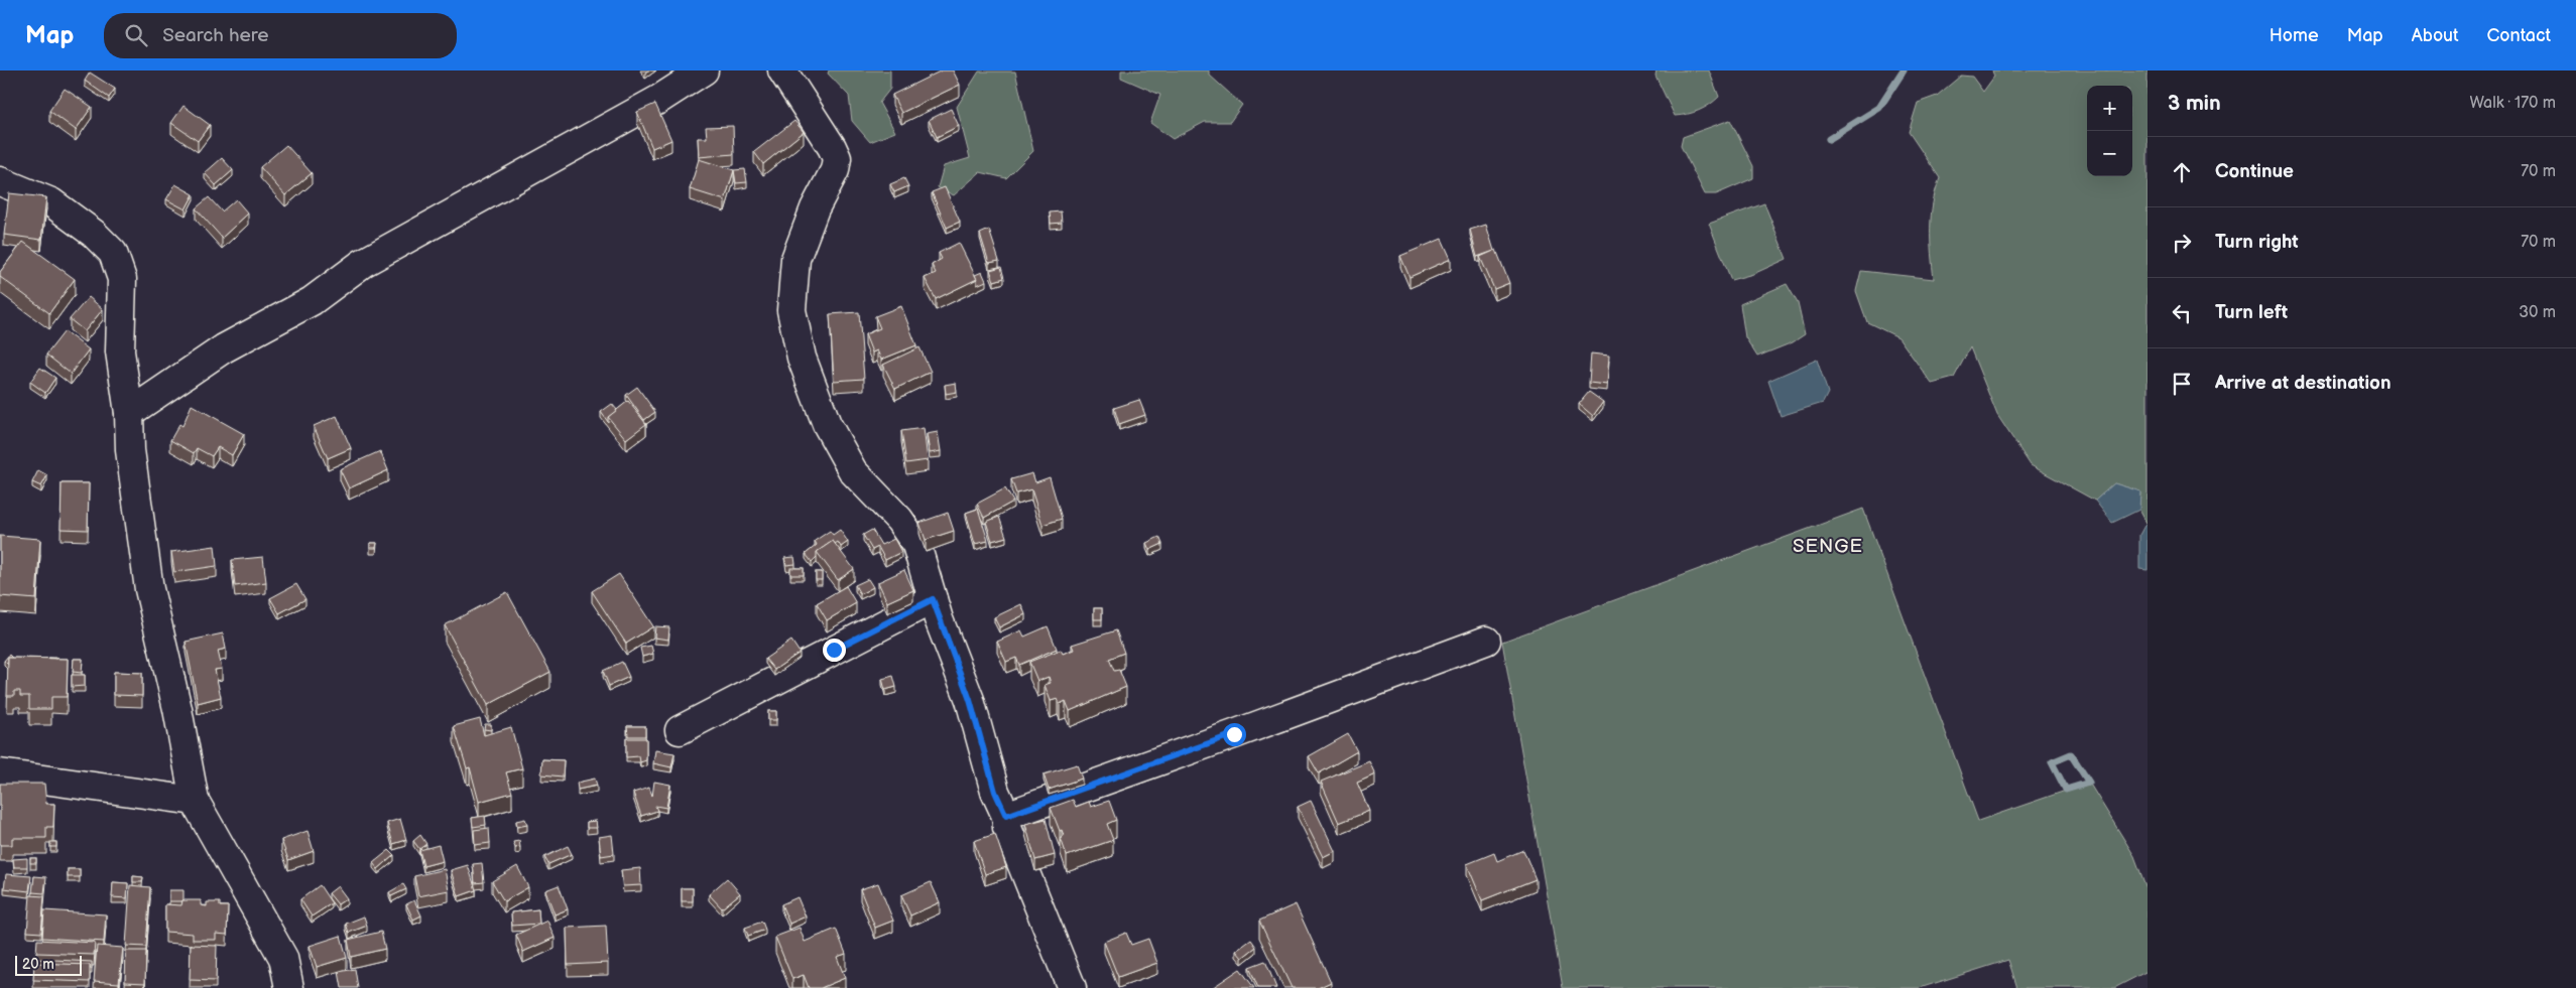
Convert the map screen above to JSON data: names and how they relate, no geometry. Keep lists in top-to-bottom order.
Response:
{
  "districts": ["SENGE"],
  "scale_bar": "20 m",
  "page": {
    "header": "Map",
    "search": "Search here",
    "nav": [
      "Home",
      "Map",
      "About",
      "Contact"
    ],
    "heading": ["3 min", "Walk · 170 m"],
    "map_buttons": ["+", "−"],
    "list": [
      ["Continue", "70 m"],
      ["Turn right", "70 m"],
      ["Turn left", "30 m"],
      "Arrive at destination"
    ],
    "scale": "20 m"
  }
}
